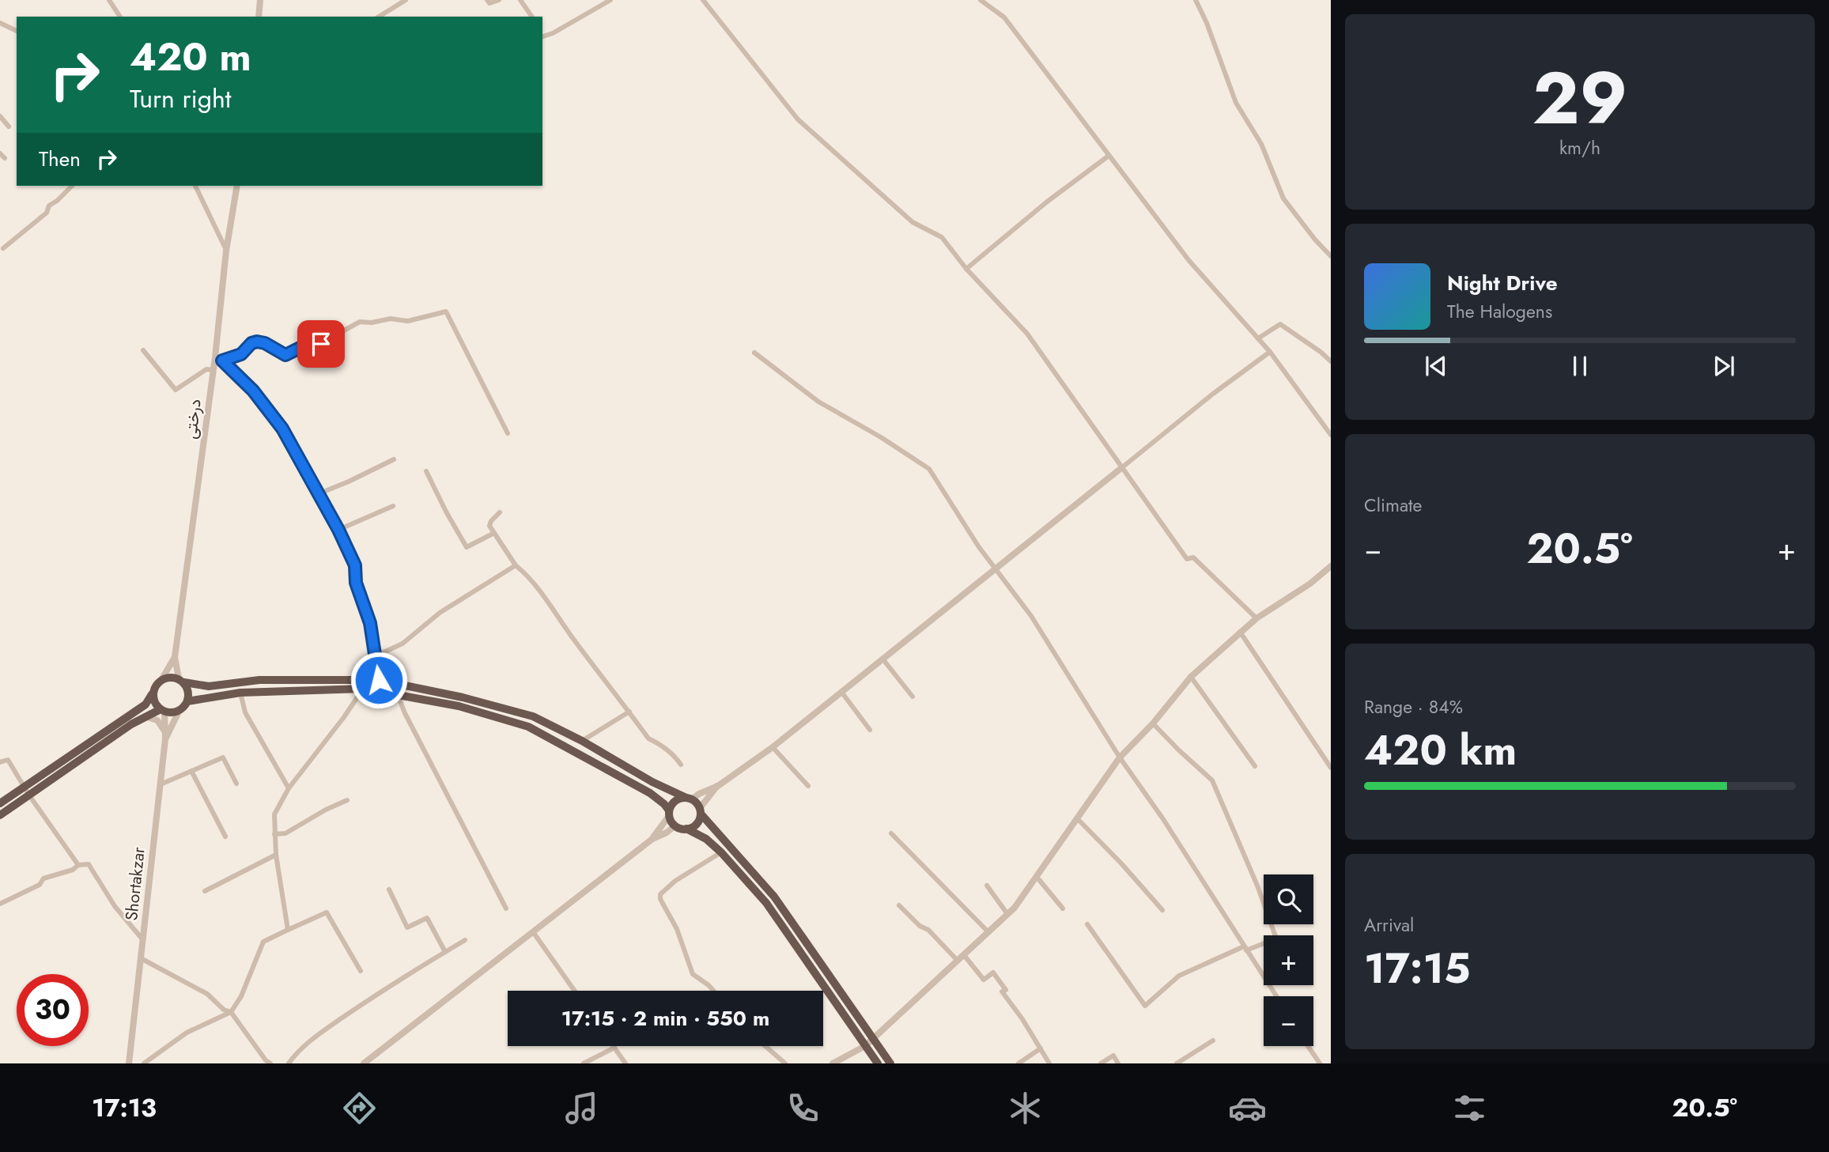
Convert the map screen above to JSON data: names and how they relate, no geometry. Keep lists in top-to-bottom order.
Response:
{
  "streets": {
    "street": ["درختی", "Shortakzar"]
  },
  "page": {
    "tile": [
      ["29", "km/h"],
      "Climate",
      ["Range · 84%", "420 km"],
      ["Arrival", "17:15"]
    ],
    "turn": ["420 m", "Turn right"],
    "then": "Then",
    "song": ["Night Drive", "The Halogens"],
    "heat": ["−", "20.5°", "+"],
    "map_buttons": ["+", "−"],
    "limit": "30",
    "trip": "17:15 · 2 min · 550 m",
    "tabs": ["17:13", "20.5°"]
  }
}
